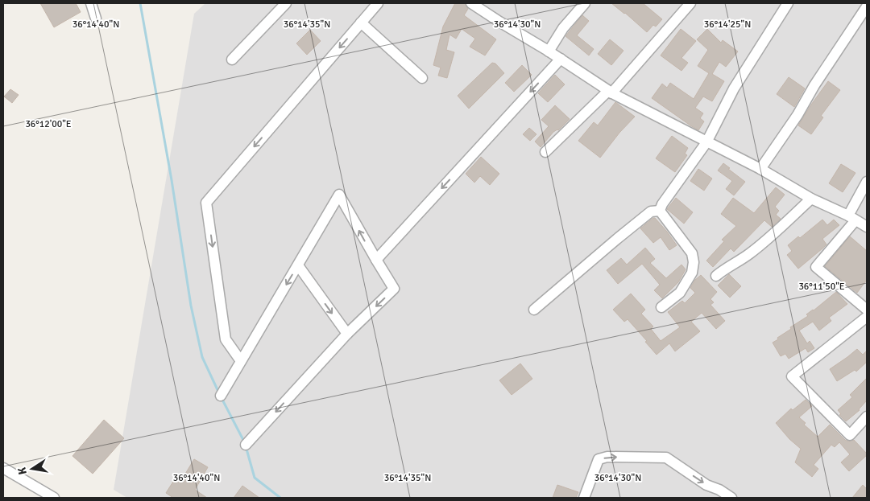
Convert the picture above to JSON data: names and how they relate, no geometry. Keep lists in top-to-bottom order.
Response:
{
  "north": "left",
  "coordinates": [
    "36°14'40\"N",
    "36°14'35\"N",
    "36°14'30\"N",
    "36°14'25\"N",
    "36°12'00\"E",
    "36°11'50\"E"
  ]
}
